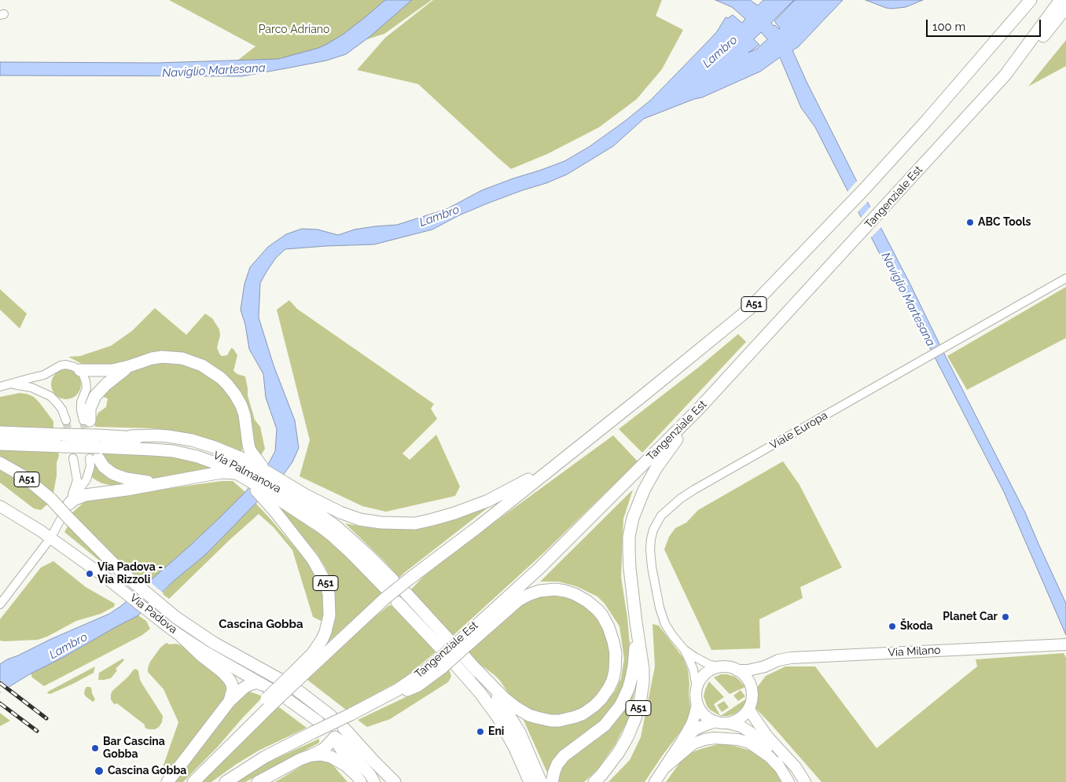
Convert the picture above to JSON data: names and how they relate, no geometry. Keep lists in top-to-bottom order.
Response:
{
  "streets": {
    "highway": ["Tangenziale Est", "A51", "Via Palmanova"],
    "main road": ["Via Padova", "Via Milano"],
    "street": ["Viale Europa"]
  },
  "crossings": [
    ["Tangenziale Est", "A51"],
    ["A51", "Via Palmanova"],
    ["A51", "Via Padova"],
    ["Viale Europa", "Via Milano"]
  ],
  "districts": ["Cascina Gobba"],
  "water": ["Lambro", "Naviglio Martesana"],
  "parks": ["Parco Adriano"],
  "places": [
    "ABC Tools",
    "Via Padova - Via Rizzoli",
    "Planet Car",
    "Škoda",
    "Eni",
    "Bar Cascina Gobba",
    "Cascina Gobba"
  ],
  "scale_bar": "100 m"
}
